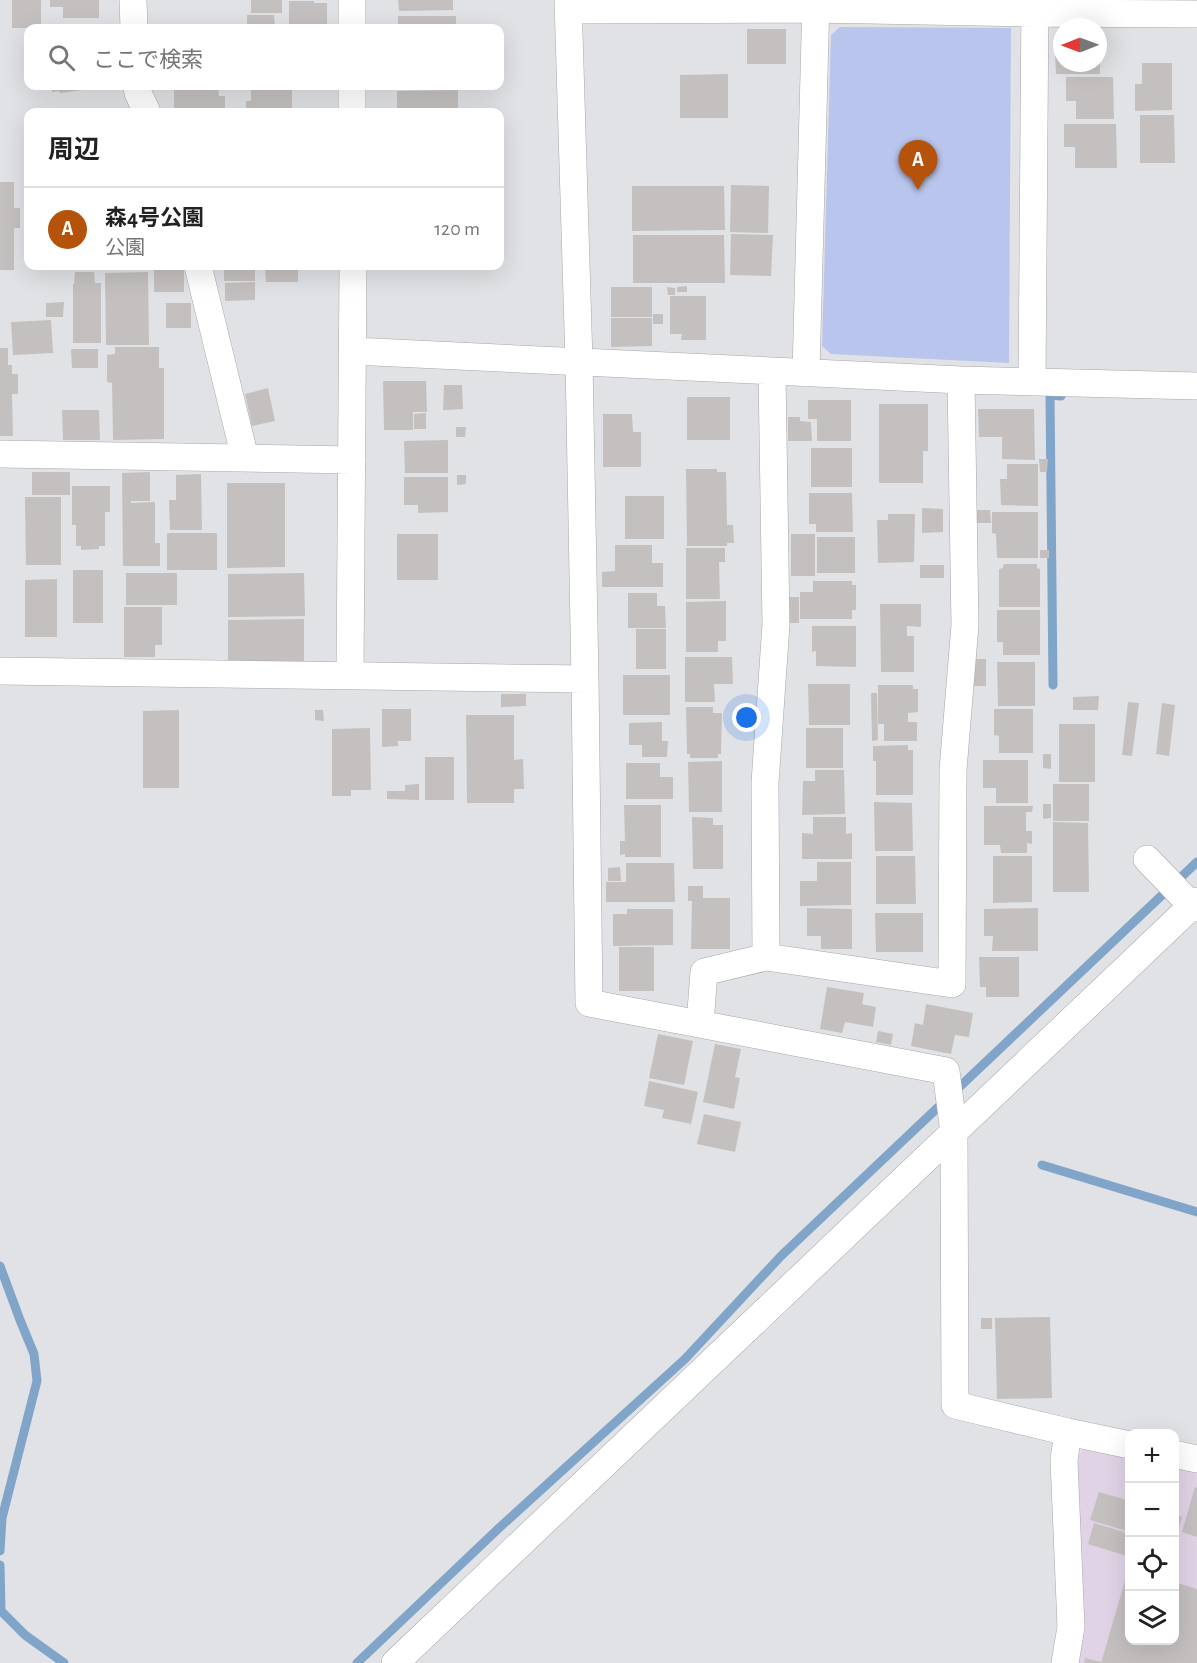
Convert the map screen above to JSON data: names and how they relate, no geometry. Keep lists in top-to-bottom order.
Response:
{
  "north": "left",
  "page": {
    "search": "ここで検索",
    "heading": "周辺",
    "pins": "A",
    "list": [
      {
        "mark": "A",
        "name": "森4号公園",
        "note": "公園",
        "value": "120 m"
      }
    ],
    "map_buttons": ["+", "−"]
  }
}
